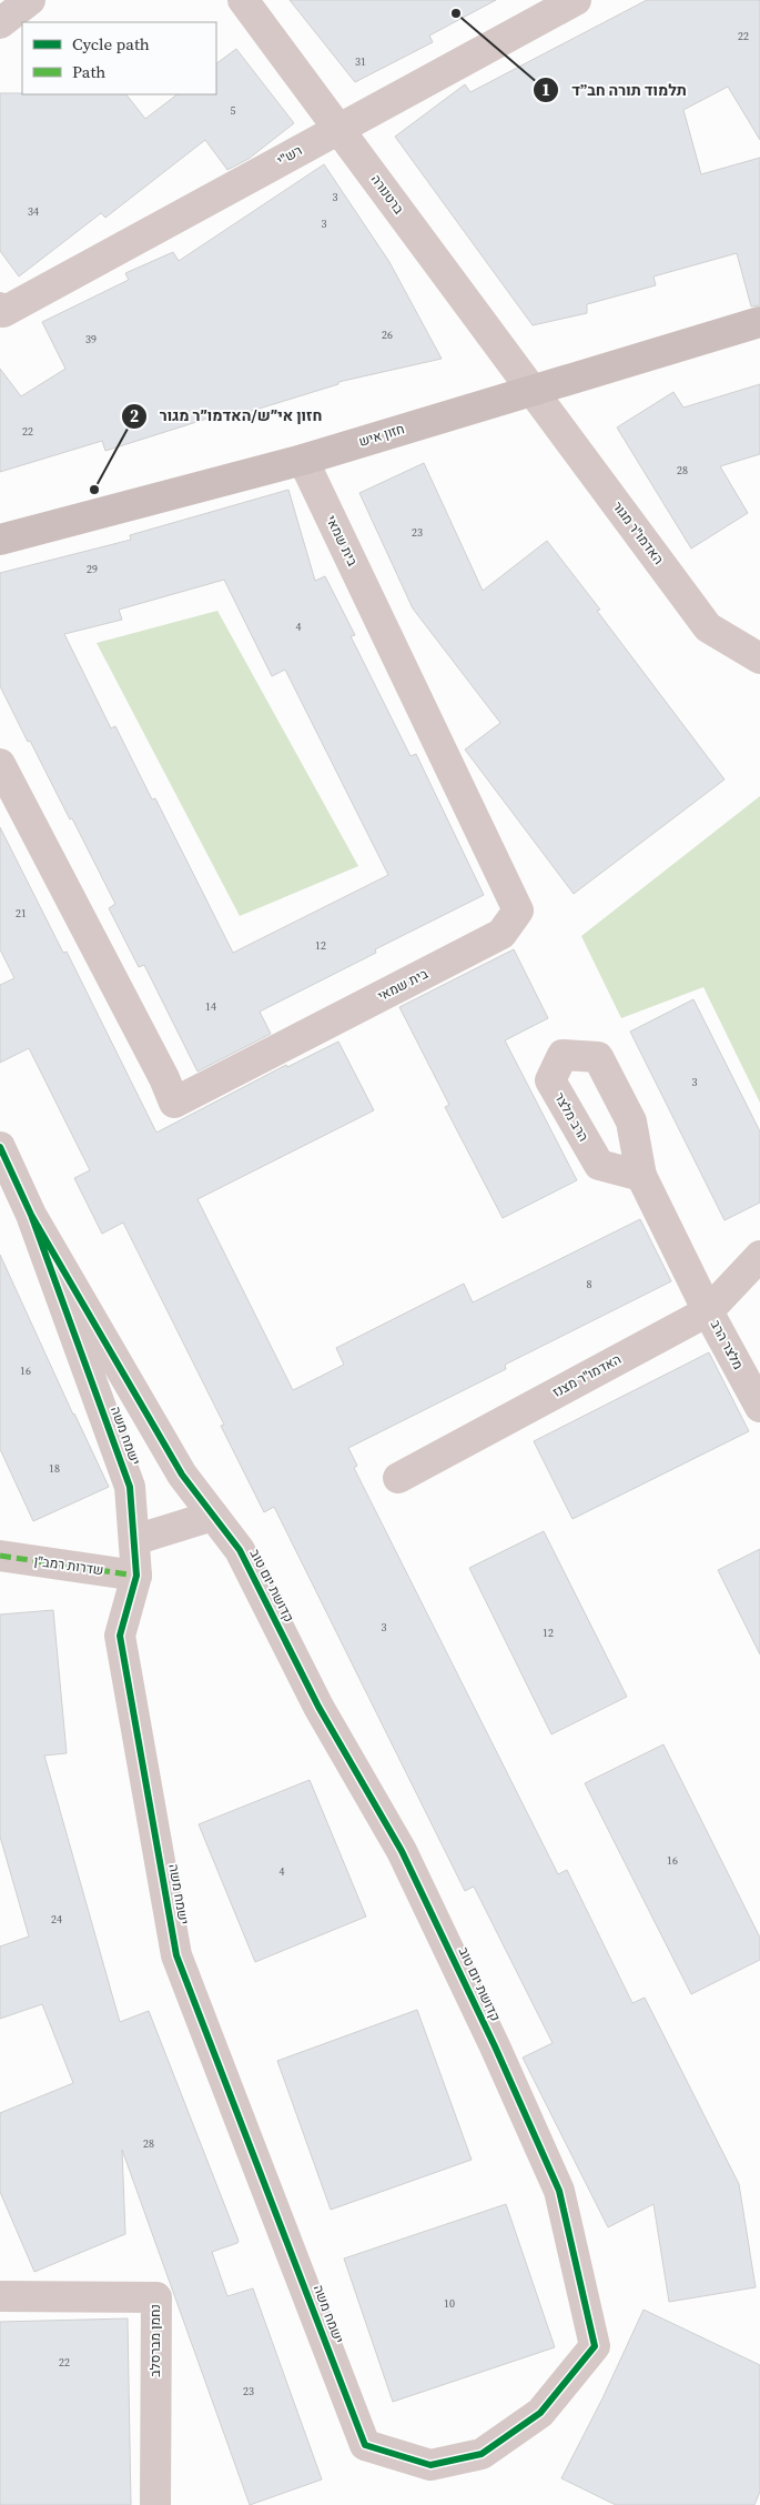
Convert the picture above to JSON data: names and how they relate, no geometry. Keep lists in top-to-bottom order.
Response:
{
  "streets": {
    "street": [
      "רש\"י",
      "ברטנורה",
      "חזון איש",
      "האדמו\"ר מגור",
      "בית שמאי",
      "מלצר הרב",
      "האדמו\"ר מצנז",
      "ישמח משה",
      "שדרות רמב\"ן",
      "קדושת יום טוב",
      "נחמן מברסלב"
    ]
  },
  "crossings": [
    ["רש\"י", "ברטנורה"],
    ["ברטנורה", "חזון איש"],
    ["ברטנורה", "האדמו\"ר מגור"],
    ["חזון איש", "האדמו\"ר מגור"],
    ["חזון איש", "בית שמאי"],
    ["מלצר הרב", "האדמו\"ר מצנז"],
    ["ישמח משה", "שדרות רמב\"ן"],
    ["ישמח משה", "קדושת יום טוב"]
  ],
  "places": ["תלמוד תורה חב”ד", "חזון אי״ש/האדמו״ר מגור"],
  "house_numbers": [
    "22",
    "31",
    "5",
    "3",
    "34",
    "3",
    "26",
    "39",
    "22",
    "28",
    "23",
    "29",
    "4",
    "21",
    "12",
    "14",
    "3",
    "8",
    "16",
    "18",
    "3",
    "12",
    "16",
    "4",
    "24",
    "28",
    "10",
    "22",
    "23"
  ],
  "legend": ["Cycle path", "Path"]
}
